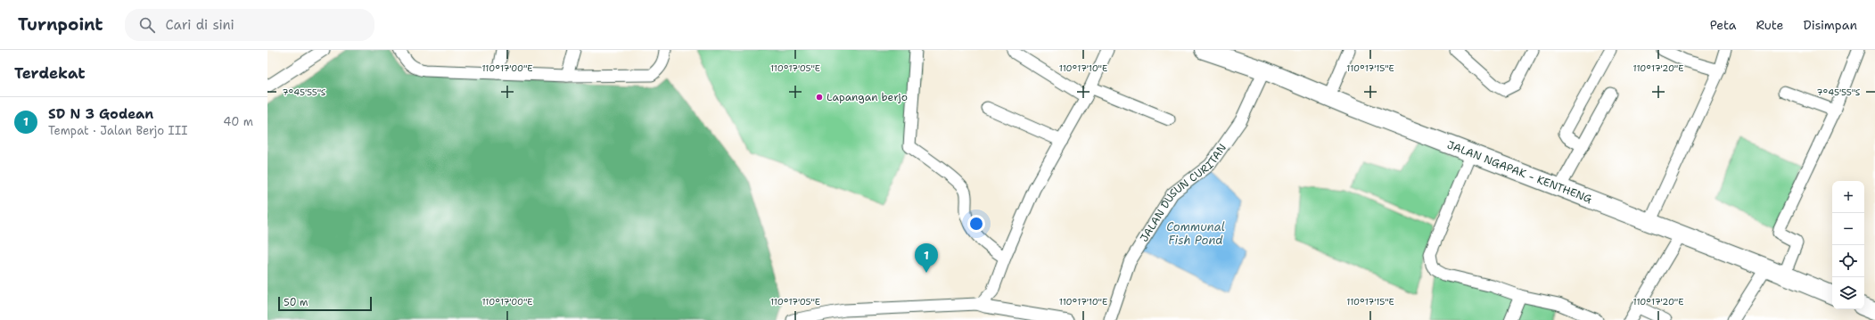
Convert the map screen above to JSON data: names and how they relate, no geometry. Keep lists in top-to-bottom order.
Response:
{
  "streets": {
    "main road": ["JALAN NGAPAK - KENTHENG"],
    "street": ["JALAN DUSUN CURITAN"]
  },
  "crossings": [
    ["JALAN NGAPAK - KENTHENG", "JALAN DUSUN CURITAN"]
  ],
  "water": ["Communal Fish Pond"],
  "places": ["Lapangan berjo"],
  "scale_bar": "50 m",
  "page": {
    "header": "Turnpoint",
    "search": "Cari di sini",
    "nav": ["Peta", "Rute", "Disimpan"],
    "heading": "Terdekat",
    "list": [
      {
        "mark": "1",
        "name": "SD N 3 Godean",
        "note": "Tempat · Jalan Berjo III",
        "value": "40 m"
      }
    ],
    "map_buttons": ["+", "−"],
    "pins": "1",
    "scale": "50 m"
  },
  "coordinates": [
    "110°17'00\"E",
    "110°17'05\"E",
    "110°17'10\"E",
    "110°17'15\"E",
    "110°17'20\"E",
    "7°45'55\"S"
  ]
}
